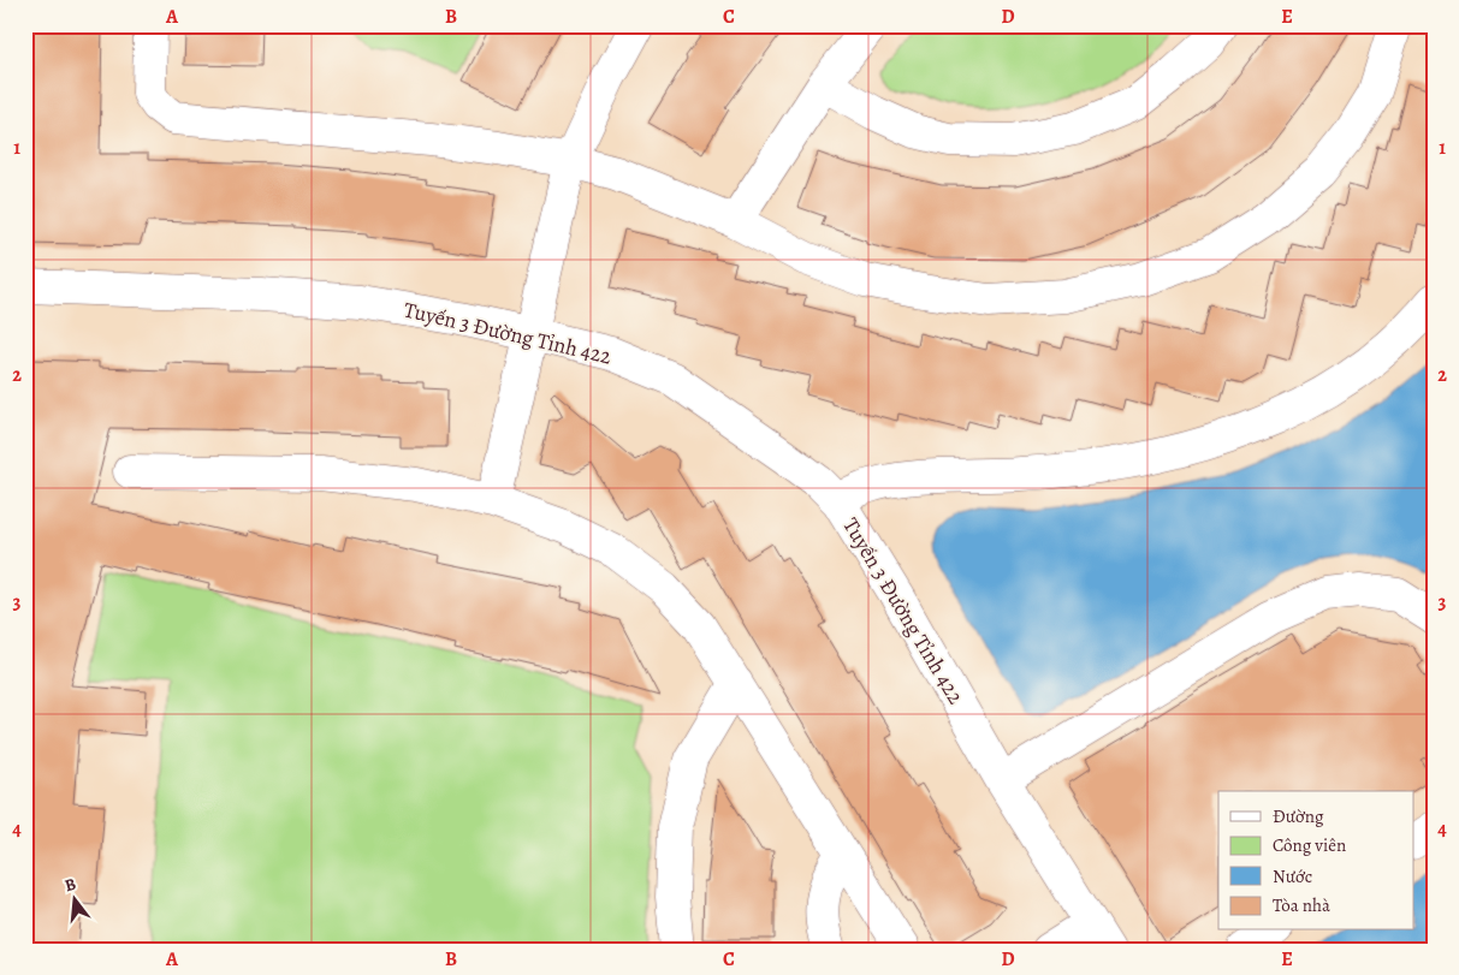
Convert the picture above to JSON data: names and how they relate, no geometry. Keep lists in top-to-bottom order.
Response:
{
  "streets": {
    "street": ["Tuyến 3 Đường Tỉnh 422"]
  },
  "legend": [
    "Đường",
    "Công viên",
    "Nước",
    "Tòa nhà"
  ],
  "north": "top",
  "grid": {
    "columns": [
      "A",
      "B",
      "C",
      "D",
      "E"
    ],
    "rows": [
      "1",
      "2",
      "3",
      "4"
    ]
  }
}
